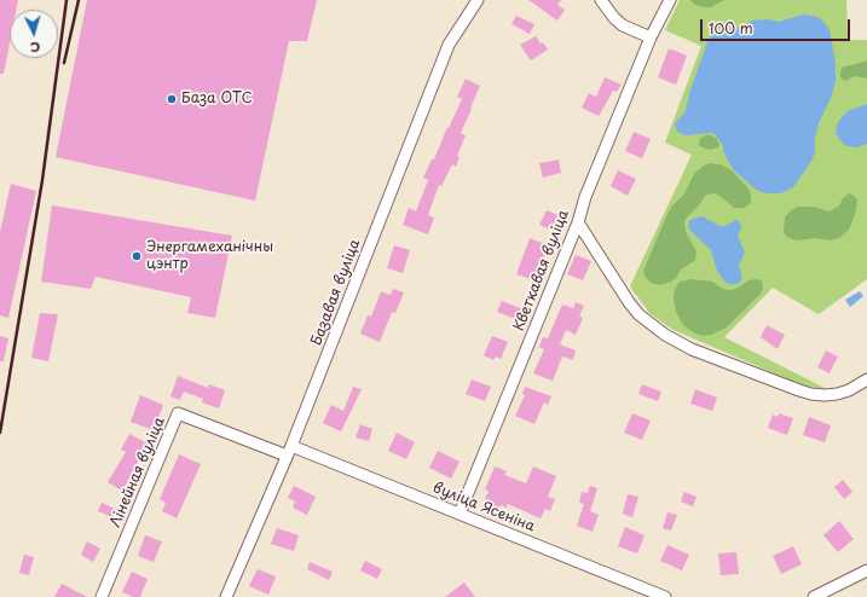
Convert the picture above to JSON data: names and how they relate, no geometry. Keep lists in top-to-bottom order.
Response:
{
  "streets": {
    "street": [
      "Кветкавая вуліца",
      "Базавая вуліца",
      "Лінейная вуліца",
      "вуліца Ясеніна"
    ]
  },
  "crossings": [
    ["Кветкавая вуліца", "вуліца Ясеніна"],
    ["Базавая вуліца", "Лінейная вуліца"],
    ["Базавая вуліца", "вуліца Ясеніна"],
    ["Лінейная вуліца", "вуліца Ясеніна"]
  ],
  "places": ["База ОТС", "Энергамеханічны цэнтр"],
  "scale_bar": "100 m",
  "north": "bottom"
}
